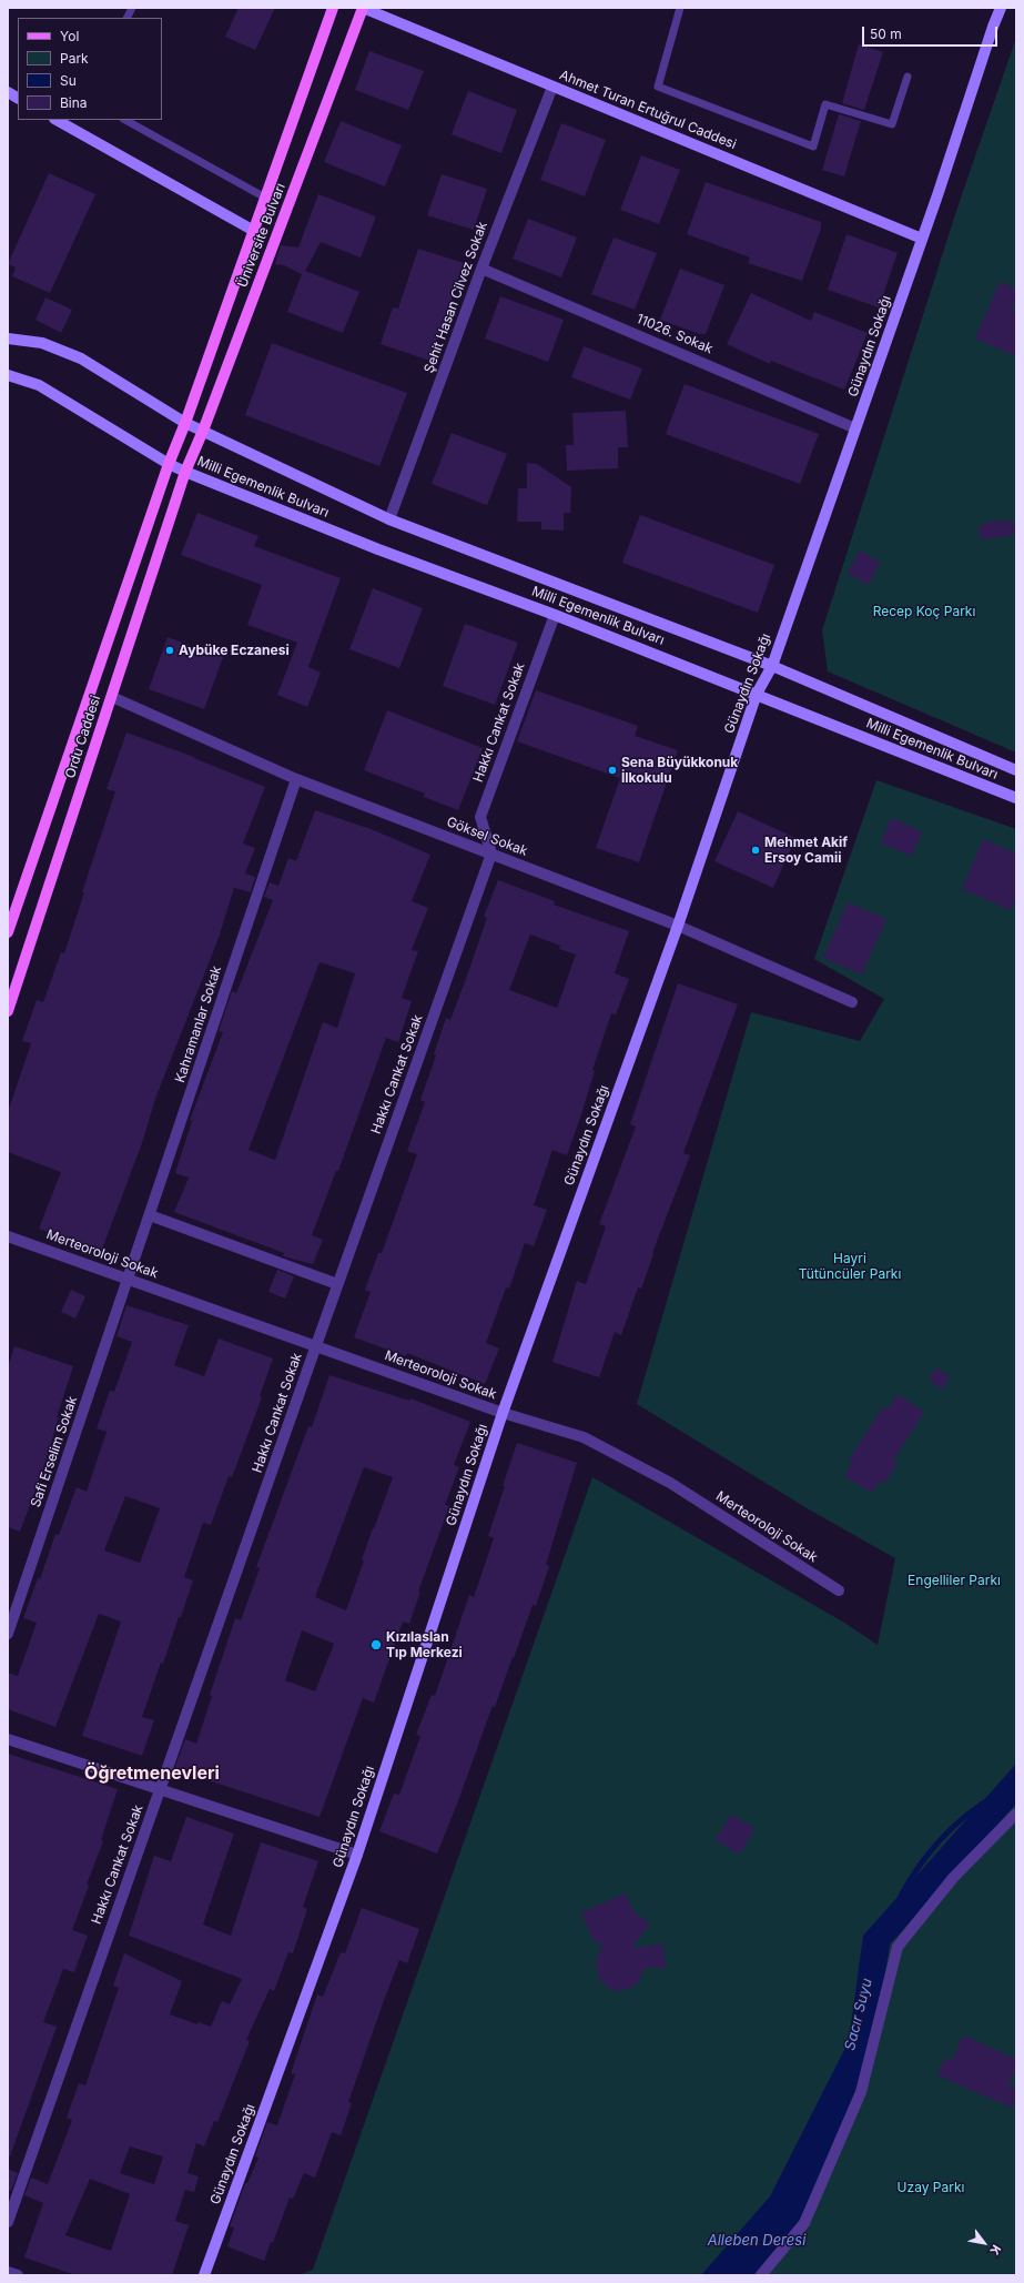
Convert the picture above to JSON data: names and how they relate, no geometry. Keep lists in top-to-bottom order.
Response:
{
  "streets": {
    "main road": ["Üniversite Bulvarı", "Ordu Caddesi"],
    "street": [
      "Ahmet Turan Ertuğrul Caddesi",
      "Şehit Hasan Cilvez Sokak",
      "11026. Sokak",
      "Günaydın Sokağı",
      "Milli Egemenlik Bulvarı",
      "Hakkı Cankat Sokak",
      "Göksel Sokak",
      "Kahramanlar Sokak",
      "Merteoroloji Sokak",
      "Safi Erselim Sokak"
    ]
  },
  "crossings": [
    ["Ahmet Turan Ertuğrul Caddesi", "Üniversite Bulvarı"],
    ["Ahmet Turan Ertuğrul Caddesi", "Şehit Hasan Cilvez Sokak"],
    ["Ahmet Turan Ertuğrul Caddesi", "Günaydın Sokağı"],
    ["Üniversite Bulvarı", "Milli Egemenlik Bulvarı"],
    ["Üniversite Bulvarı", "Ordu Caddesi"],
    ["Şehit Hasan Cilvez Sokak", "11026. Sokak"],
    ["Şehit Hasan Cilvez Sokak", "Milli Egemenlik Bulvarı"],
    ["11026. Sokak", "Günaydın Sokağı"],
    ["Günaydın Sokağı", "Milli Egemenlik Bulvarı"],
    ["Günaydın Sokağı", "Göksel Sokak"],
    ["Günaydın Sokağı", "Merteoroloji Sokak"],
    ["Milli Egemenlik Bulvarı", "Hakkı Cankat Sokak"],
    ["Milli Egemenlik Bulvarı", "Ordu Caddesi"],
    ["Hakkı Cankat Sokak", "Göksel Sokak"],
    ["Hakkı Cankat Sokak", "Merteoroloji Sokak"],
    ["Ordu Caddesi", "Göksel Sokak"],
    ["Göksel Sokak", "Kahramanlar Sokak"],
    ["Kahramanlar Sokak", "Merteoroloji Sokak"],
    ["Kahramanlar Sokak", "Safi Erselim Sokak"],
    ["Merteoroloji Sokak", "Safi Erselim Sokak"]
  ],
  "districts": ["Öğretmenevleri"],
  "water": ["Sacır Suyu", "Alleben Deresi"],
  "parks": [
    "Recep Koç Parkı",
    "Hayri Tütüncüler Parkı",
    "Engelliler Parkı",
    "Uzay Parkı"
  ],
  "places": [
    "Aybüke Eczanesi",
    "Sena Büyükkonuk İlkokulu",
    "Mehmet Akif Ersoy Camii",
    "Kızılaslan Tıp Merkezi"
  ],
  "legend": [
    "Yol",
    "Park",
    "Su",
    "Bina"
  ],
  "scale_bar": "50 m",
  "north": "bottom right"
}
